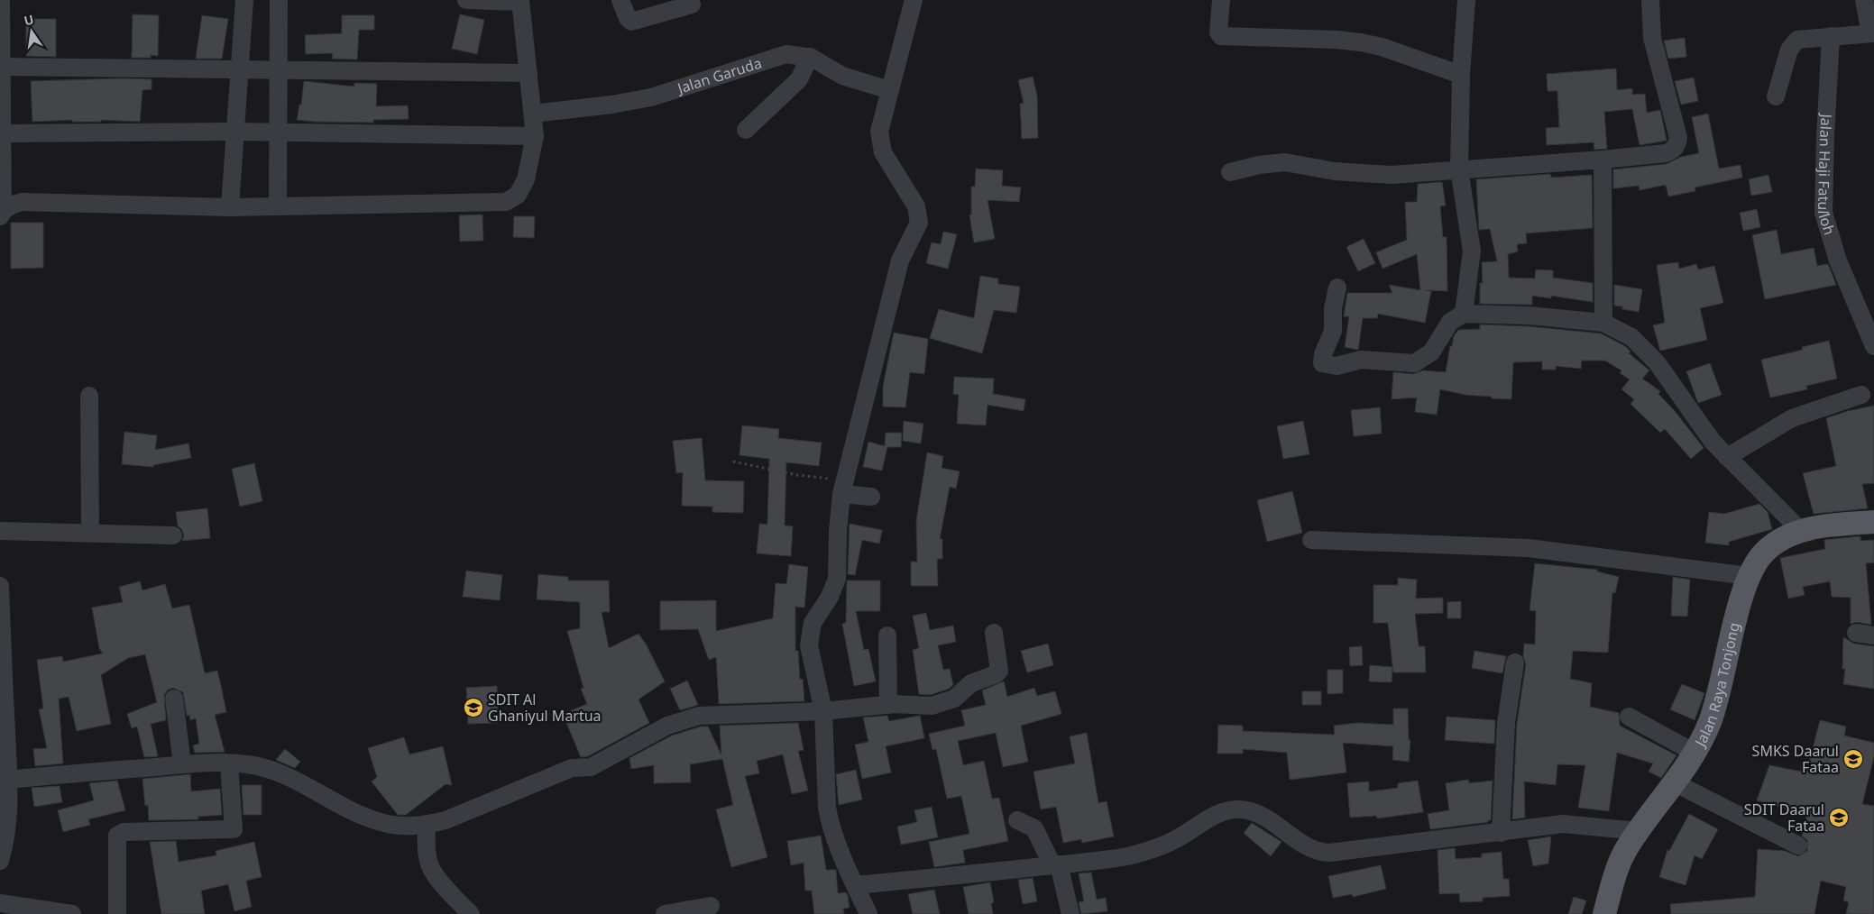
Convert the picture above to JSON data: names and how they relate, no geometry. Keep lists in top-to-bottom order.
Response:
{
  "streets": {
    "main road": ["Jalan Raya Tonjong"],
    "street": ["Jalan Garuda", "Jalan Haji Fatulloh"]
  },
  "places": {
    "school or university": ["SDIT Al Ghaniyul Martua", "SMKS Daarul Fataa", "SDIT Daarul Fataa"]
  },
  "north": "top"
}
